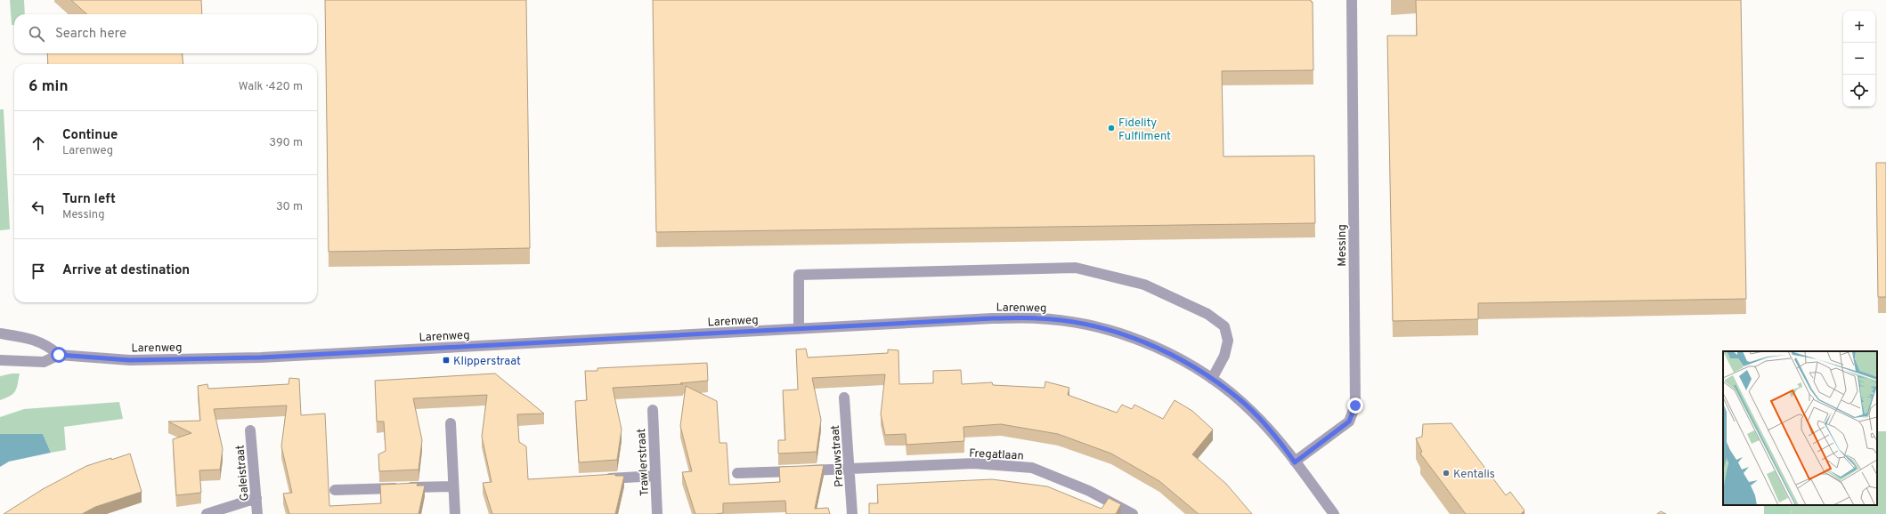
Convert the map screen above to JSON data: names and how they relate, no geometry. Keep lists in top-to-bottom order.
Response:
{
  "streets": {
    "street": [
      "Messing",
      "Larenweg",
      "Fregatlaan",
      "Prauwstraat",
      "Trawlerstraat",
      "Galeistraat"
    ]
  },
  "crossings": [
    ["Messing", "Larenweg"],
    ["Fregatlaan", "Prauwstraat"]
  ],
  "places": {
    "other": ["Fidelity Fulfilment", "Kentalis"],
    "transit": ["Klipperstraat"]
  },
  "page": {
    "map_buttons": ["+", "−"],
    "search": "Search here",
    "heading": ["6 min", "Walk · 420 m"],
    "list": [
      ["Continue", "Larenweg", "390 m"],
      ["Turn left", "Messing", "30 m"],
      "Arrive at destination"
    ]
  }
}
